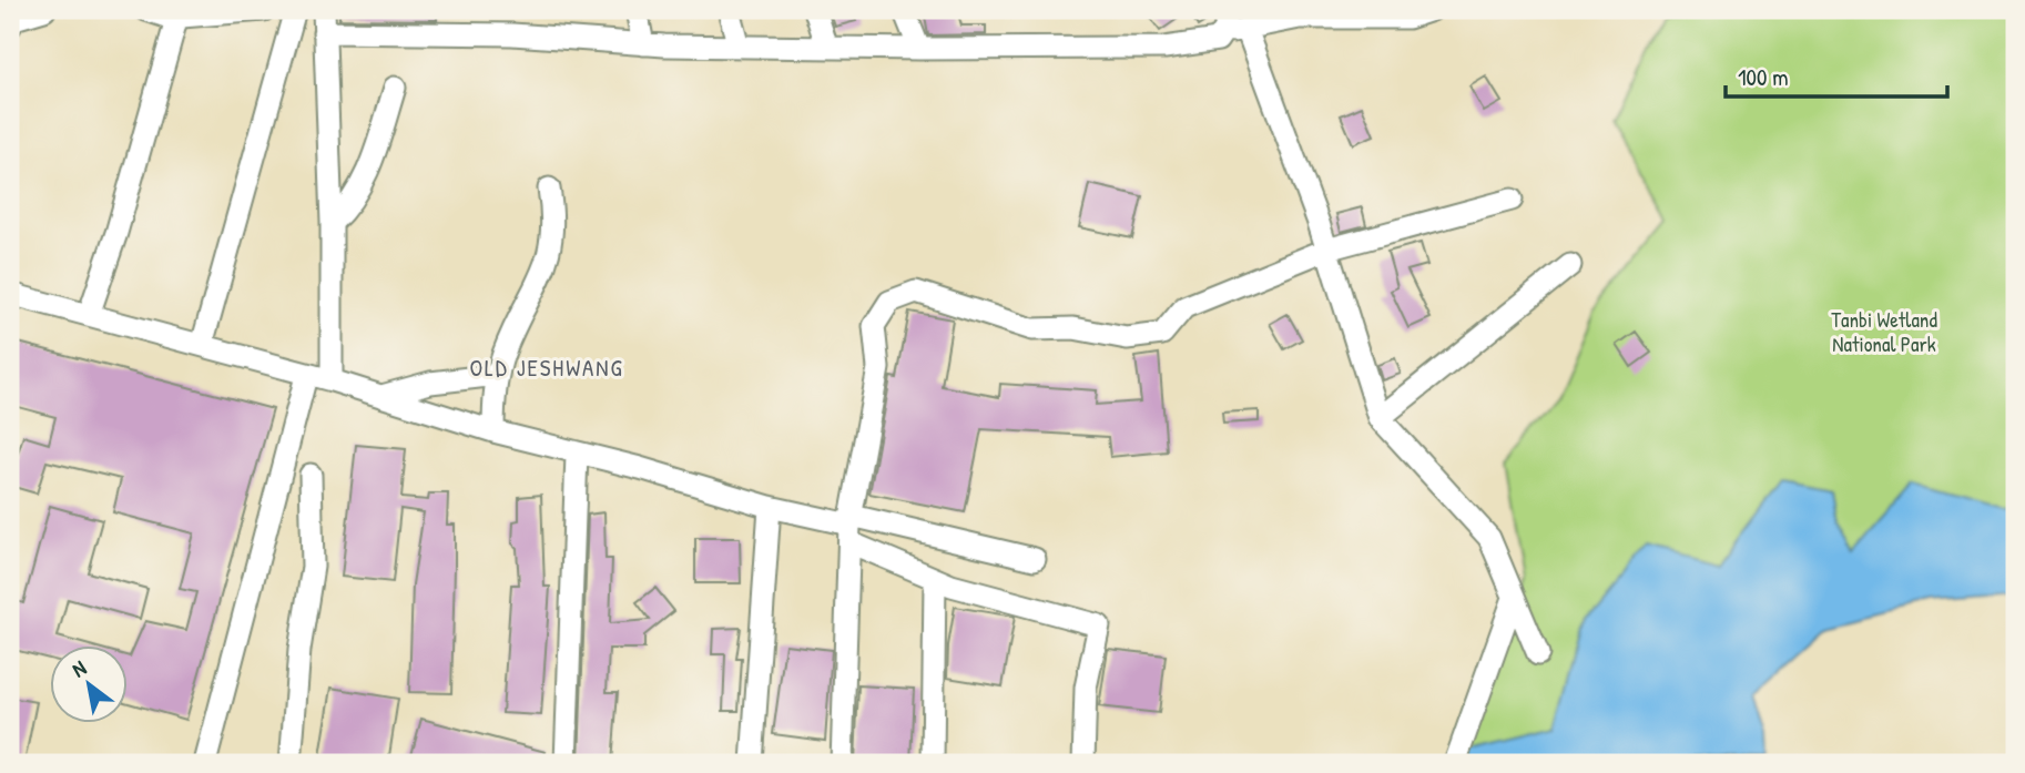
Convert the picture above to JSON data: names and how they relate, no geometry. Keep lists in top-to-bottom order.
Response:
{
  "districts": ["OLD JESHWANG"],
  "parks": ["Tanbi Wetland National Park"],
  "scale_bar": "100 m",
  "north": "top left"
}
